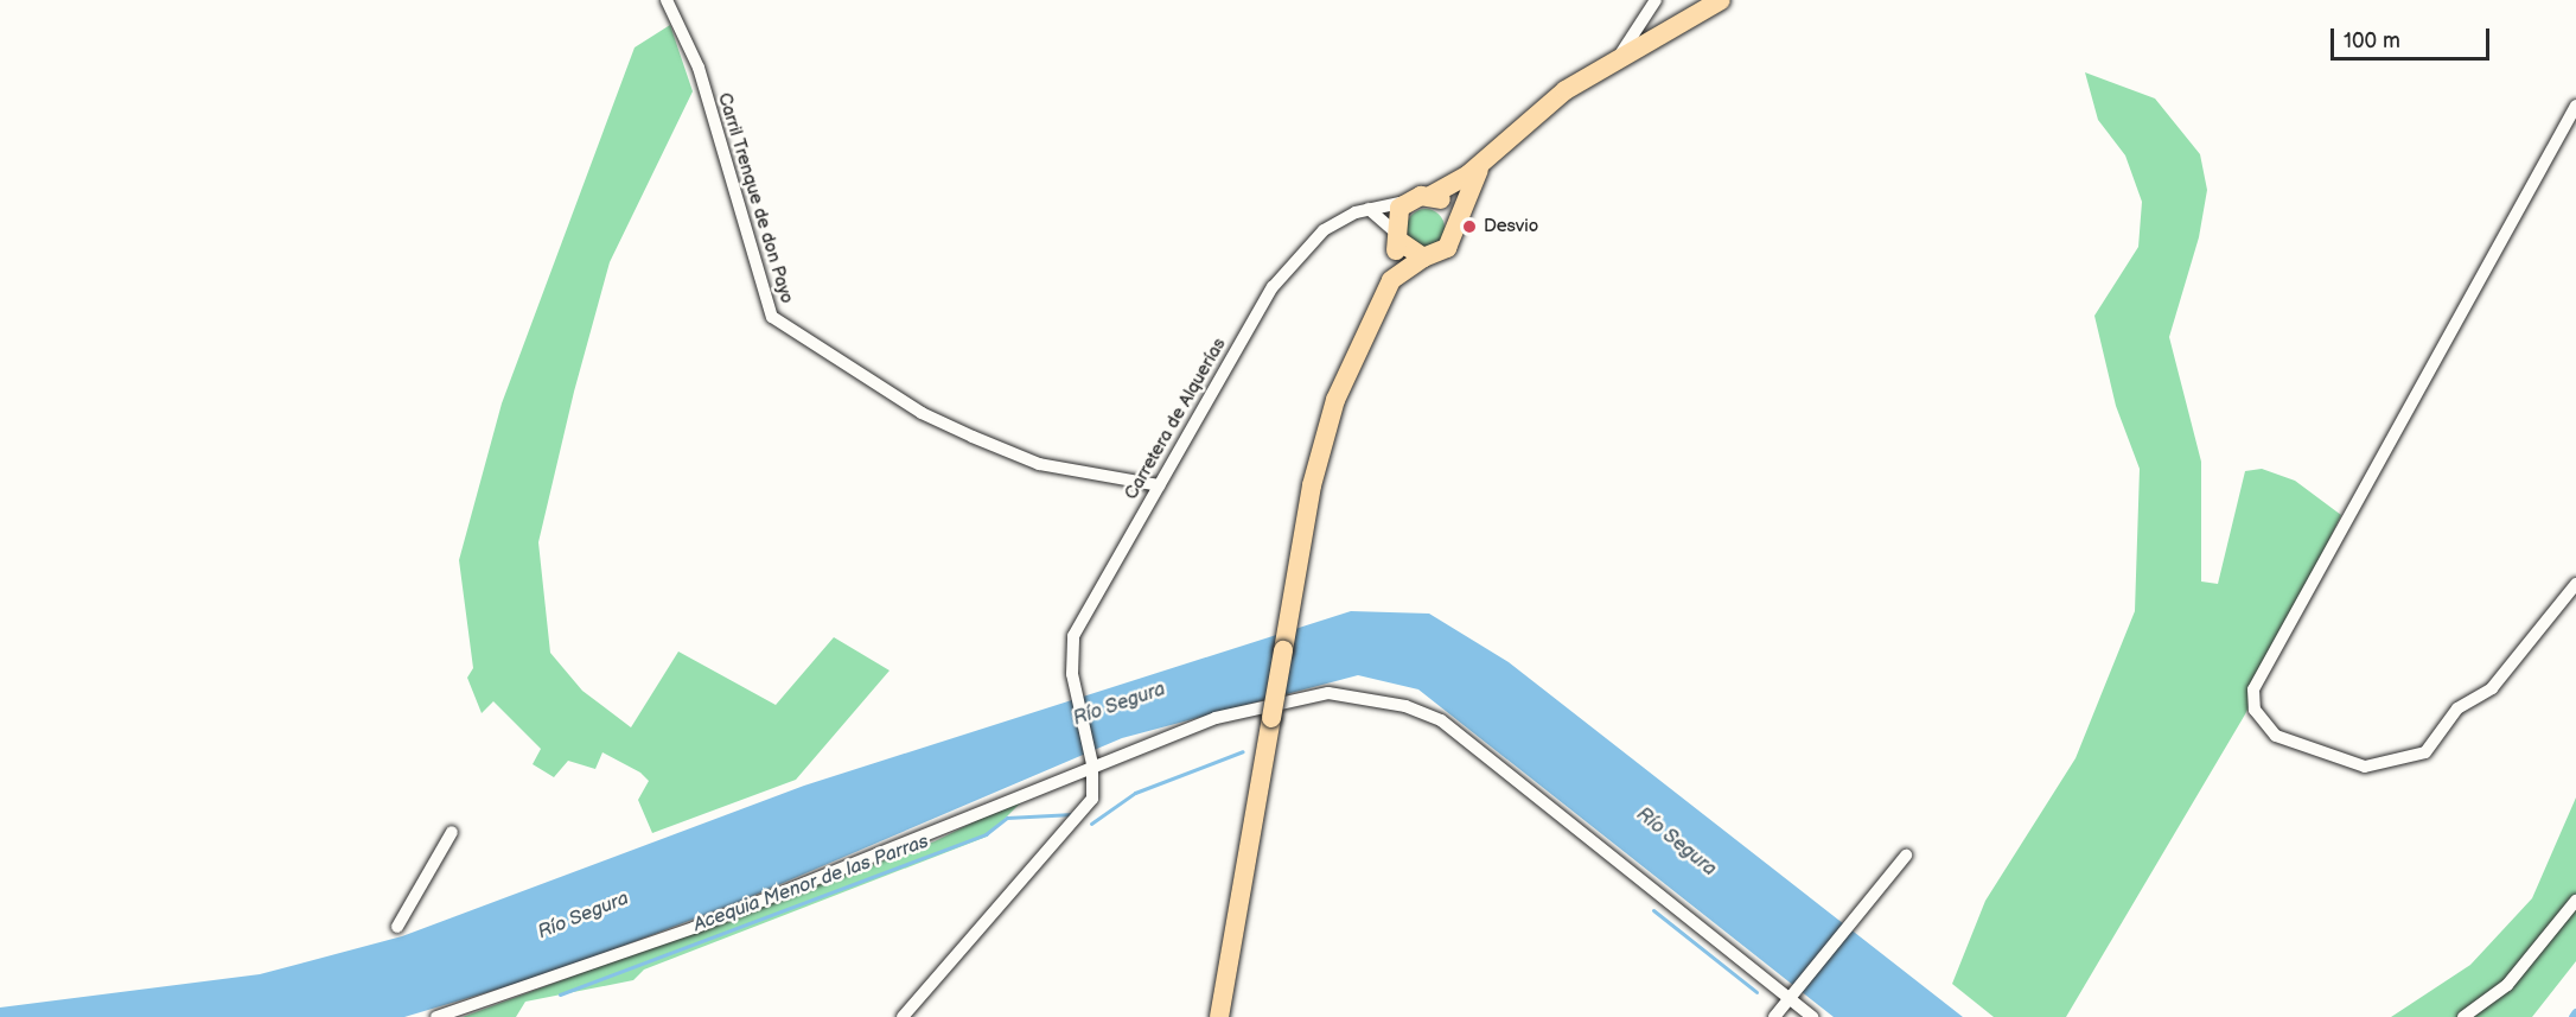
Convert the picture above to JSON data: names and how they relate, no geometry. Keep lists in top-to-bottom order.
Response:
{
  "streets": {
    "street": ["Carril Trenque de don Payo", "Carretera de Alquerías"]
  },
  "crossings": [
    ["Carril Trenque de don Payo", "Carretera de Alquerías"]
  ],
  "water": ["Río Segura", "Acequia Menor de las Parras"],
  "places": ["Desvio"],
  "scale_bar": "100 m"
}
